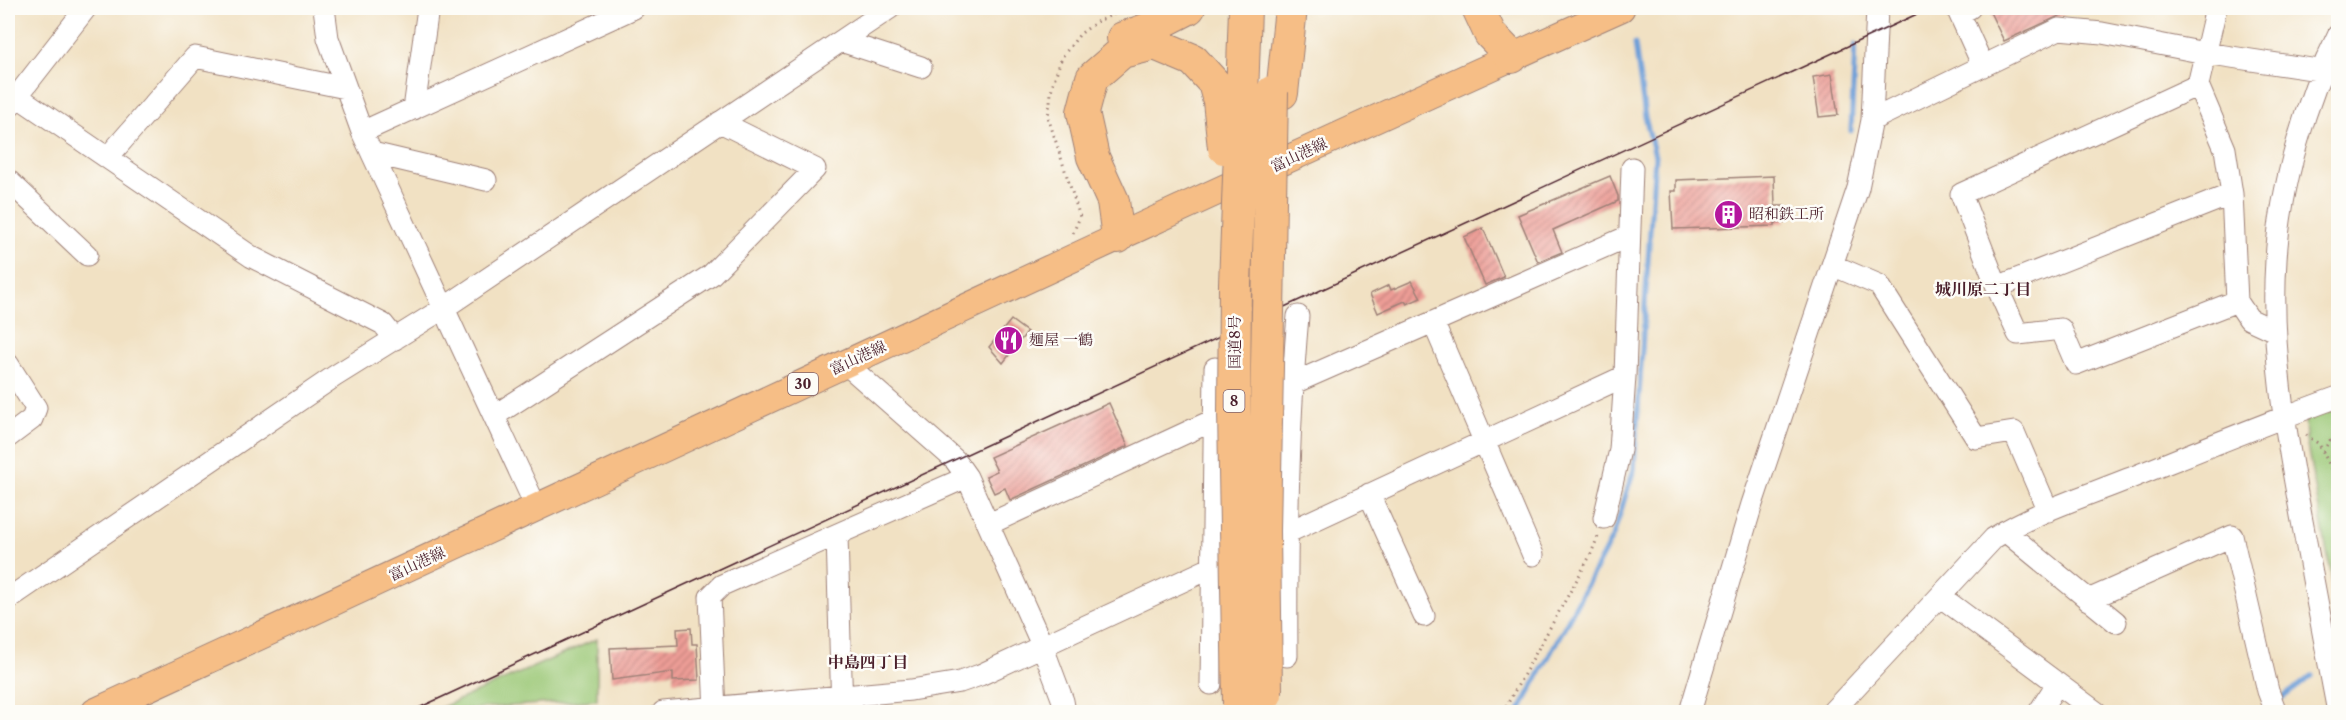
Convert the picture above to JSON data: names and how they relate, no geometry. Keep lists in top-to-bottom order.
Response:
{
  "streets": {
    "highway": ["国道8号", "8"],
    "main road": ["富山港線", "30"]
  },
  "districts": ["城川原二丁目", "中島四丁目"],
  "places": {
    "building": ["昭和鉄工所"],
    "restaurant": ["麺屋 一鶴"]
  }
}
